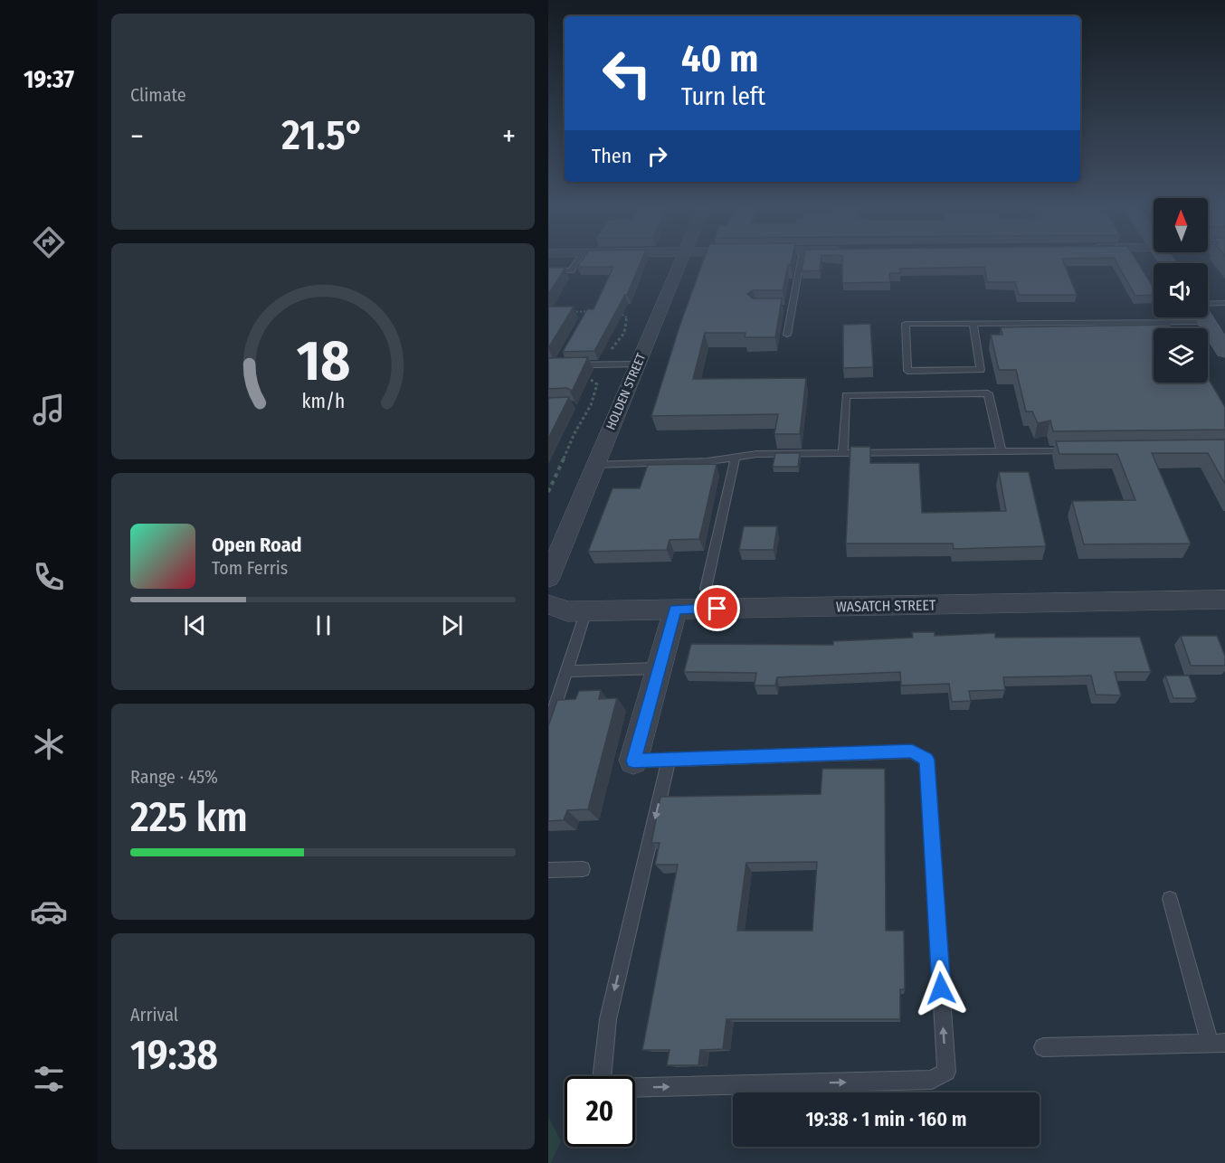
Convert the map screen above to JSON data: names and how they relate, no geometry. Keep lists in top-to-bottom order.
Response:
{
  "streets": {
    "street": ["HOLDEN STREET", "WASATCH STREET"]
  },
  "north": "top",
  "page": {
    "tabs": "19:37",
    "tile": [
      "Climate",
      ["Range · 45%", "225 km"],
      ["Arrival", "19:38"]
    ],
    "turn": ["40 m", "Turn left"],
    "heat": ["−", "21.5°", "+"],
    "then": "Then",
    "song": ["Open Road", "Tom Ferris"],
    "limit": "20",
    "trip": "19:38 · 1 min · 160 m",
    "gauge": ["18", "km/h"]
  }
}
